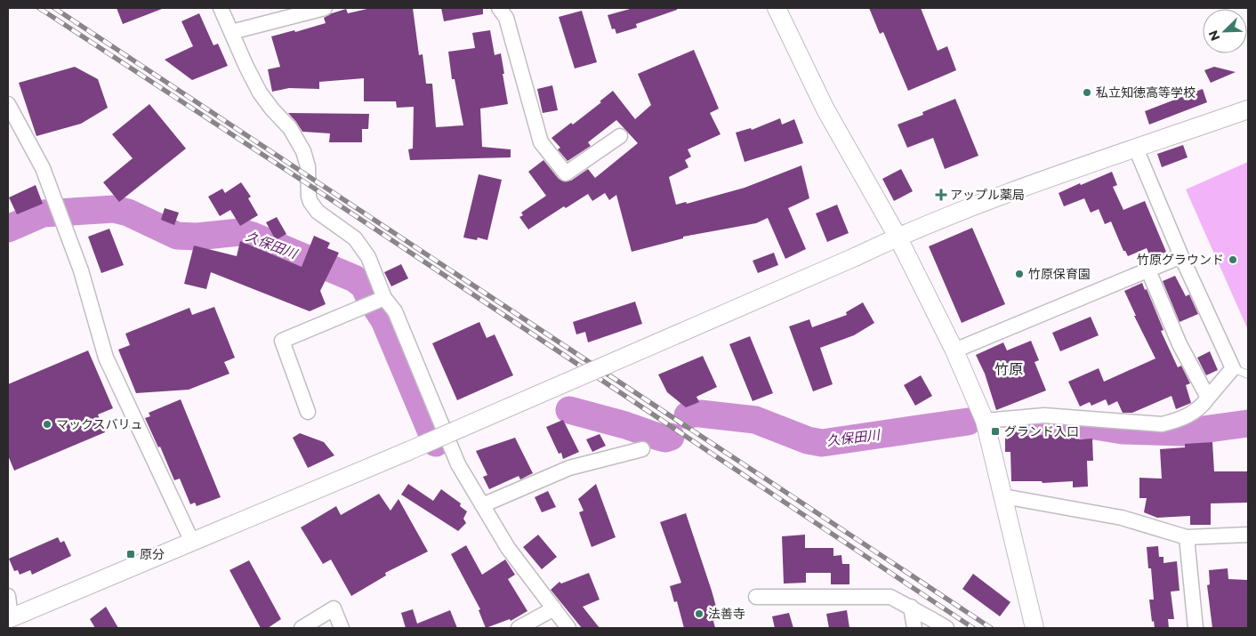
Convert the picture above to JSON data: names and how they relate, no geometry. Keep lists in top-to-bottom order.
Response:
{
  "districts": ["竹原"],
  "water": ["久保田川"],
  "places": {
    "other": [
      "私立知徳高等学校",
      "竹原グラウンド",
      "竹原保育園",
      "マックスバリュ",
      "法善寺"
    ],
    "health": ["アップル薬局"],
    "transit": ["グランド入口", "原分"]
  },
  "north": "bottom left"
}
